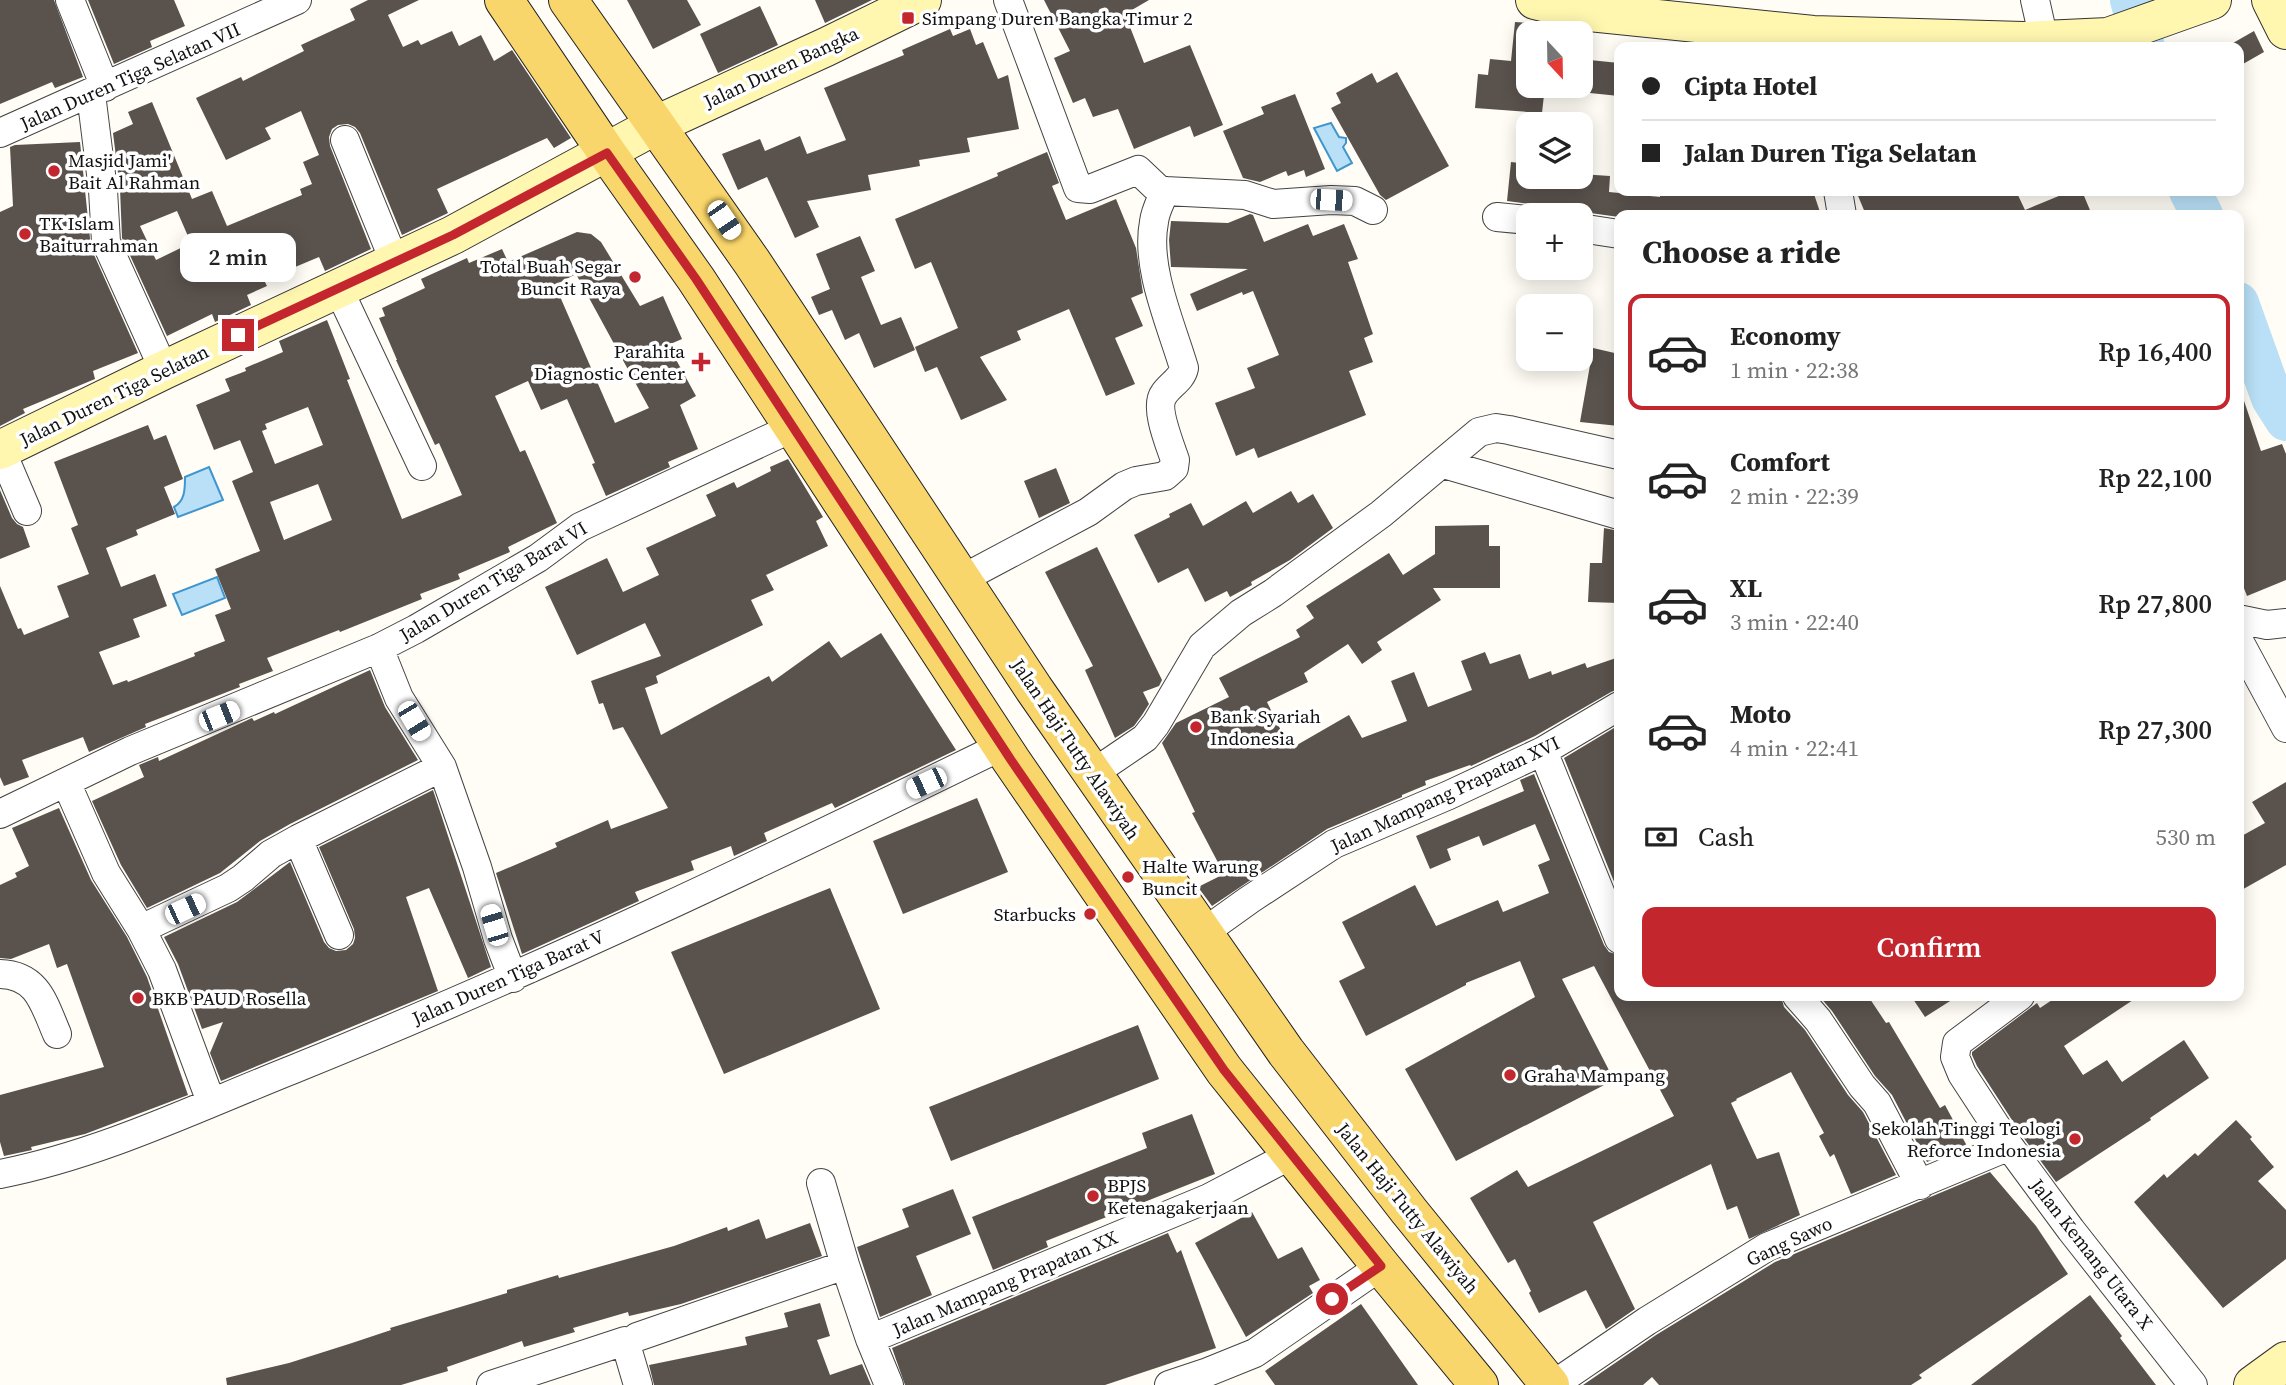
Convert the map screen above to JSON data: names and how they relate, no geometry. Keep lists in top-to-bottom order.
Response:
{
  "streets": {
    "main road": ["Jalan Haji Tutty Alawiyah"],
    "street": [
      "Jalan Duren Bangka",
      "Jalan Duren Tiga Selatan VII",
      "Jalan Duren Tiga Selatan",
      "Jalan Duren Tiga Barat VI",
      "Jalan Mampang Prapatan XVI",
      "Jalan Duren Tiga Barat V",
      "Gang Sawo",
      "Jalan Kemang Utara X",
      "Jalan Mampang Prapatan XX"
    ]
  },
  "crossings": [
    ["Jalan Duren Bangka", "Jalan Duren Tiga Selatan"],
    ["Jalan Duren Bangka", "Jalan Haji Tutty Alawiyah"],
    ["Jalan Duren Tiga Selatan", "Jalan Haji Tutty Alawiyah"],
    ["Jalan Haji Tutty Alawiyah", "Jalan Mampang Prapatan XVI"],
    ["Jalan Haji Tutty Alawiyah", "Gang Sawo"]
  ],
  "places": {
    "transit": ["Simpang Duren Bangka Timur 2"],
    "other": [
      "Masjid Jami' Bait Al Rahman",
      "TK Islam Baiturrahman",
      "Total Buah Segar Buncit Raya",
      "Bank Syariah Indonesia",
      "Halte Warung Buncit",
      "Starbucks",
      "BKB PAUD Rosella",
      "Graha Mampang",
      "Sekolah Tinggi Teologi Reforce Indonesia",
      "BPJS Ketenagakerjaan"
    ],
    "health": ["Parahita Diagnostic Center"]
  },
  "north": "bottom",
  "page": {
    "map_buttons": ["+", "−"],
    "banner": ["Cipta Hotel", "Jalan Duren Tiga Selatan"],
    "heading": "Choose a ride",
    "bubble": "2 min",
    "list": [
      {
        "name": "Economy",
        "note": "1 min · 22:38",
        "value": "Rp 16,400"
      },
      {
        "name": "Comfort",
        "note": "2 min · 22:39",
        "value": "Rp 22,100"
      },
      {
        "name": "XL",
        "note": "3 min · 22:40",
        "value": "Rp 27,800"
      },
      {
        "name": "Moto",
        "note": "4 min · 22:41",
        "value": "Rp 27,300"
      }
    ],
    "pay": ["Cash", "530 m"],
    "buttons": "Confirm"
  }
}
